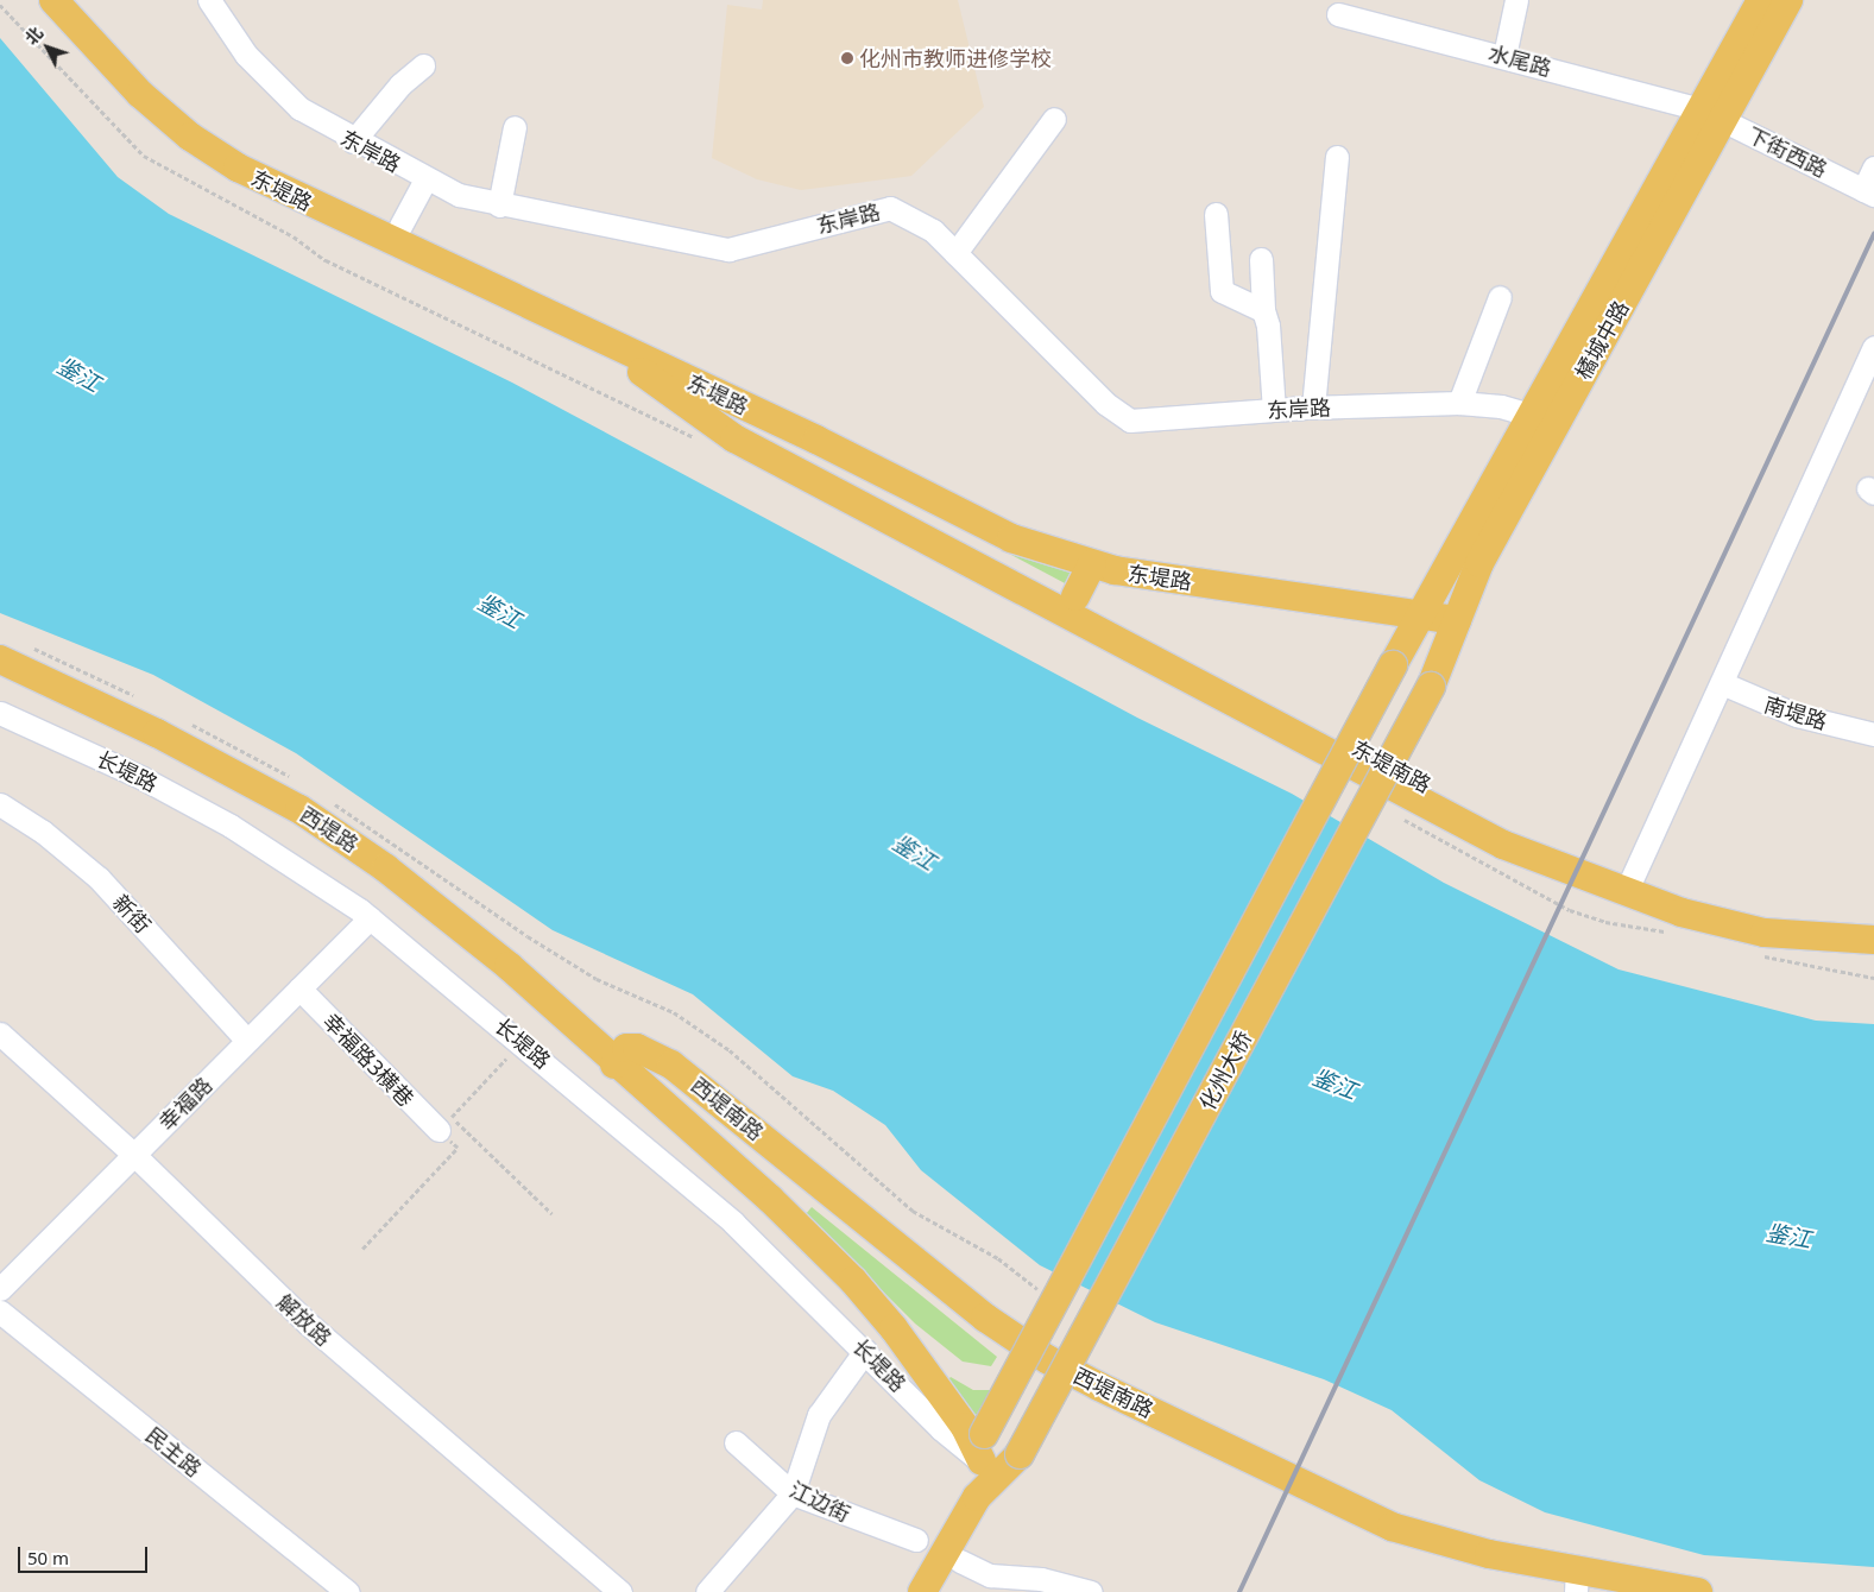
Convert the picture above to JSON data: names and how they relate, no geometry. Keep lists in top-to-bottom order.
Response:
{
  "streets": {
    "main road": [
      "东堤路",
      "橘城中路",
      "东堤南路",
      "西堤路",
      "化州大桥",
      "西堤南路"
    ],
    "street": [
      "水尾路",
      "东岸路",
      "下街西路",
      "南堤路",
      "长堤路",
      "新街",
      "幸福路3横巷",
      "幸福路",
      "解放路",
      "民主路",
      "江边街"
    ]
  },
  "crossings": [
    ["水尾路", "下街西路"],
    ["水尾路", "橘城中路"],
    ["东岸路", "橘城中路"],
    ["下街西路", "橘城中路"],
    ["东堤路", "橘城中路"],
    ["橘城中路", "化州大桥"],
    ["长堤路", "西堤路"],
    ["长堤路", "化州大桥"],
    ["长堤路", "幸福路"],
    ["西堤路", "化州大桥"],
    ["西堤路", "西堤南路"],
    ["新街", "幸福路"],
    ["幸福路3横巷", "幸福路"],
    ["幸福路", "解放路"]
  ],
  "water": ["鉴江"],
  "places": ["化州市教师进修学校"],
  "scale_bar": "50 m",
  "north": "top left"
}
